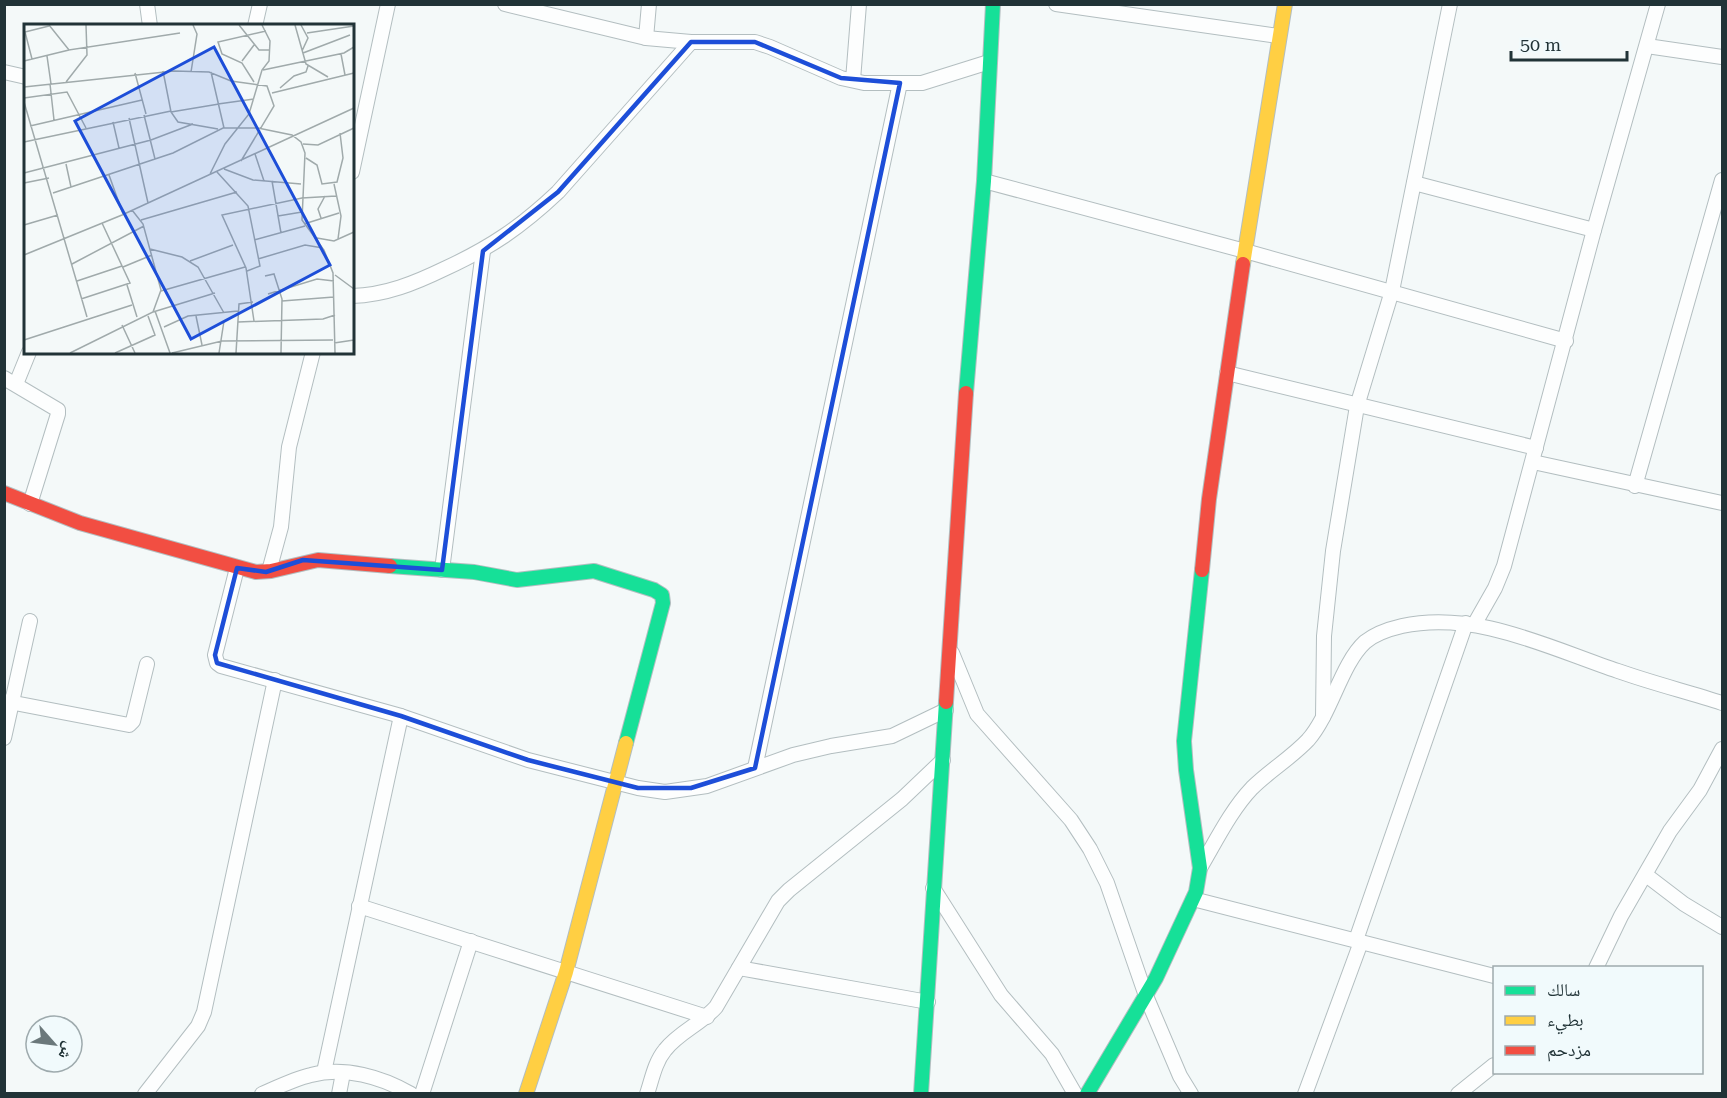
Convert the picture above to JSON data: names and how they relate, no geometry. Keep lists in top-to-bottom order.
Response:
{
  "legend": ["سالك", "بطيء", "مزدحم"],
  "scale_bar": "50 m",
  "north": "bottom right"
}
